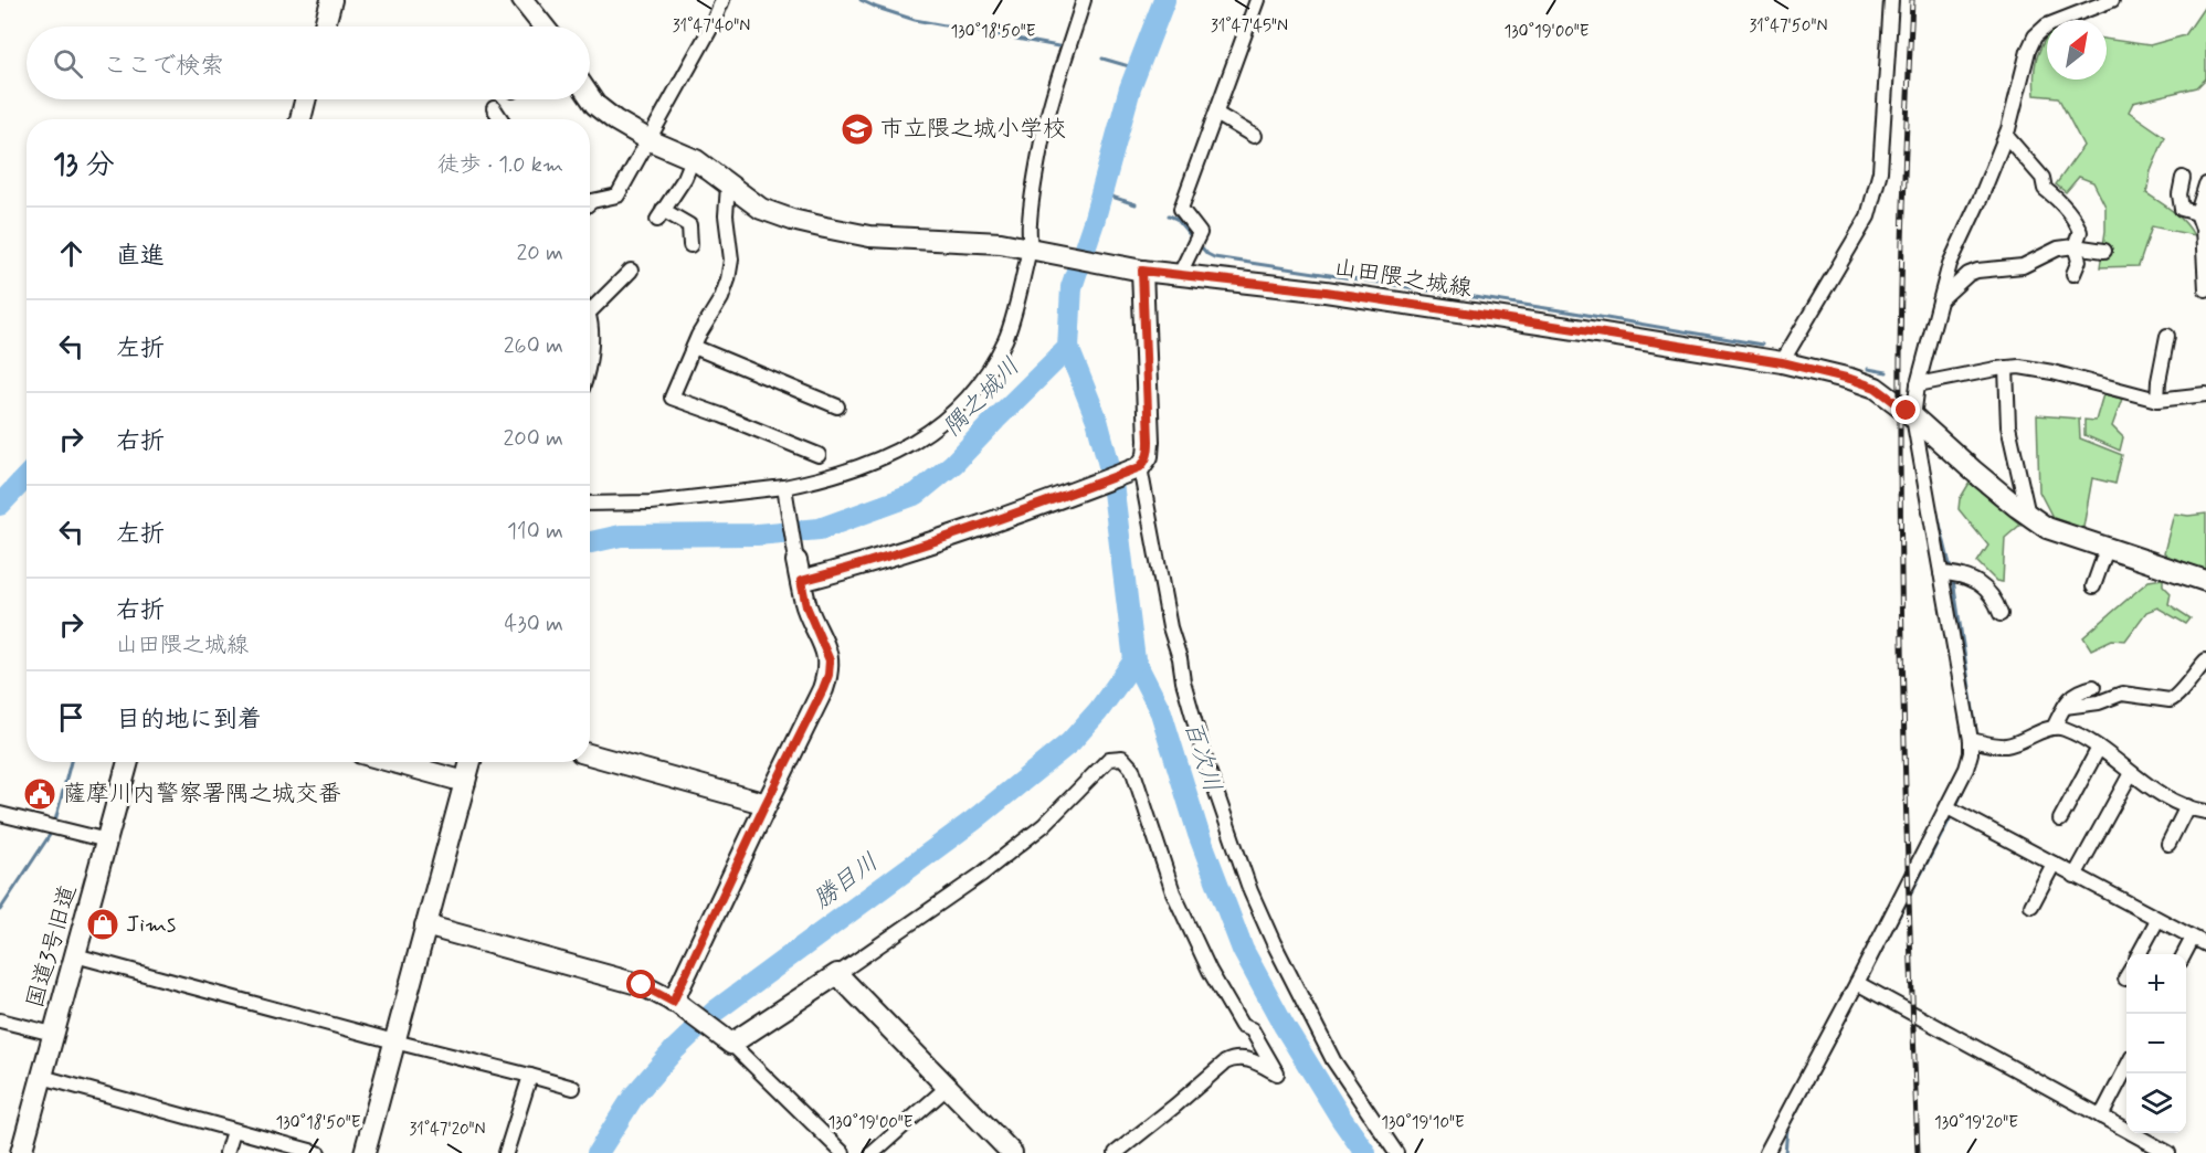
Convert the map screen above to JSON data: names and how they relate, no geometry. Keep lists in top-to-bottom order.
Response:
{
  "streets": {
    "street": ["山田隈之城線", "国道3号旧道"]
  },
  "water": ["隅之城川", "百次川", "勝目川"],
  "places": {
    "school or university": ["市立隈之城小学校"],
    "public building": ["薩摩川内警察署隅之城交番"],
    "shop": ["Jims"]
  },
  "north": "top right",
  "page": {
    "search": "ここで検索",
    "heading": ["13 分", "徒歩 · 1.0 km"],
    "list": [
      ["直進", "20 m"],
      ["左折", "260 m"],
      ["右折", "200 m"],
      ["左折", "110 m"],
      ["右折", "山田隈之城線", "430 m"],
      "目的地に到着"
    ],
    "map_buttons": ["+", "−"]
  },
  "coordinates": [
    "31°47'40\"N",
    "31°47'45\"N",
    "31°47'50\"N",
    "130°18'50\"E",
    "130°19'00\"E",
    "130°19'10\"E",
    "130°19'20\"E",
    "31°47'20\"N"
  ]
}
